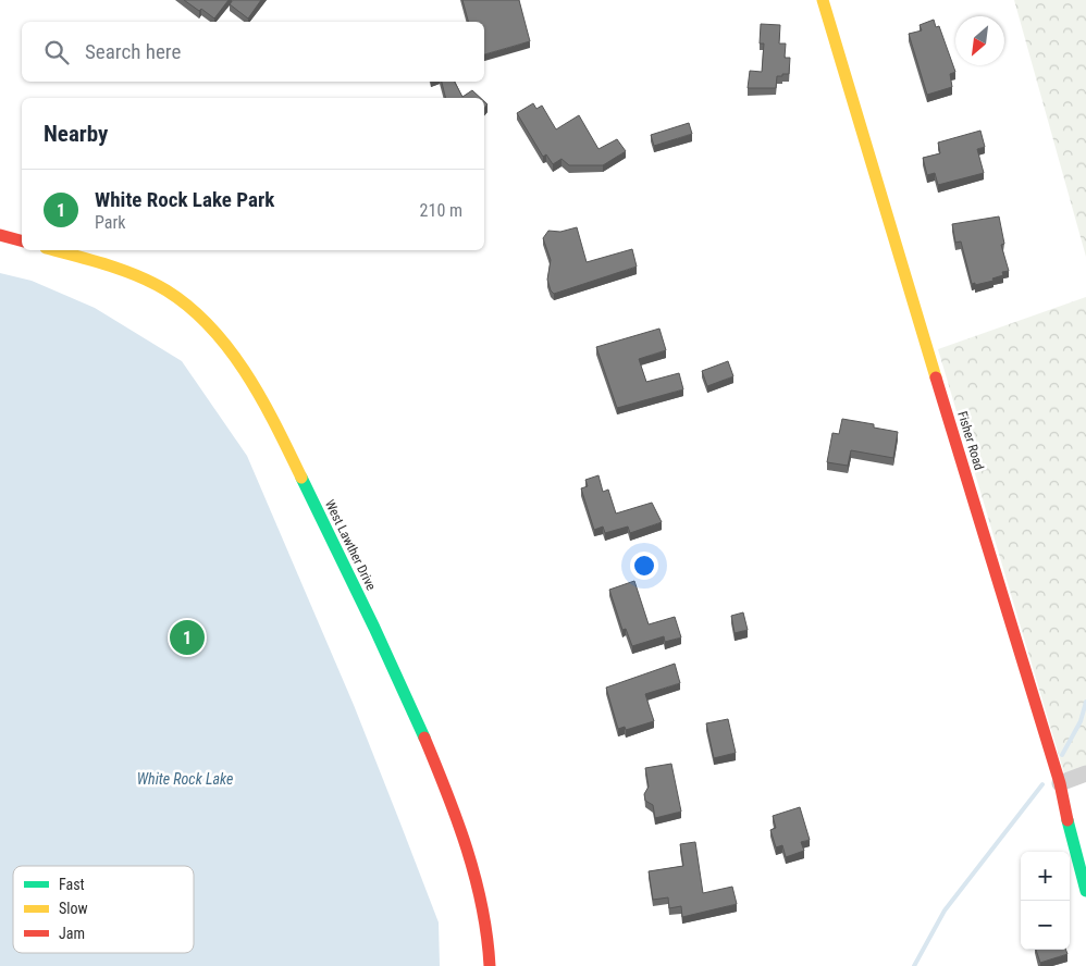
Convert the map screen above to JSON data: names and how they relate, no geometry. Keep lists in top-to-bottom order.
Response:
{
  "streets": {
    "street": ["Fisher Road", "West Lawther Drive"]
  },
  "water": ["White Rock Lake"],
  "legend": ["Fast", "Slow", "Jam"],
  "north": "bottom left",
  "page": {
    "search": "Search here",
    "heading": "Nearby",
    "list": [
      {
        "mark": "1",
        "name": "White Rock Lake Park",
        "note": "Park",
        "value": "210 m"
      }
    ],
    "pins": "1",
    "map_buttons": ["+", "−"]
  }
}
